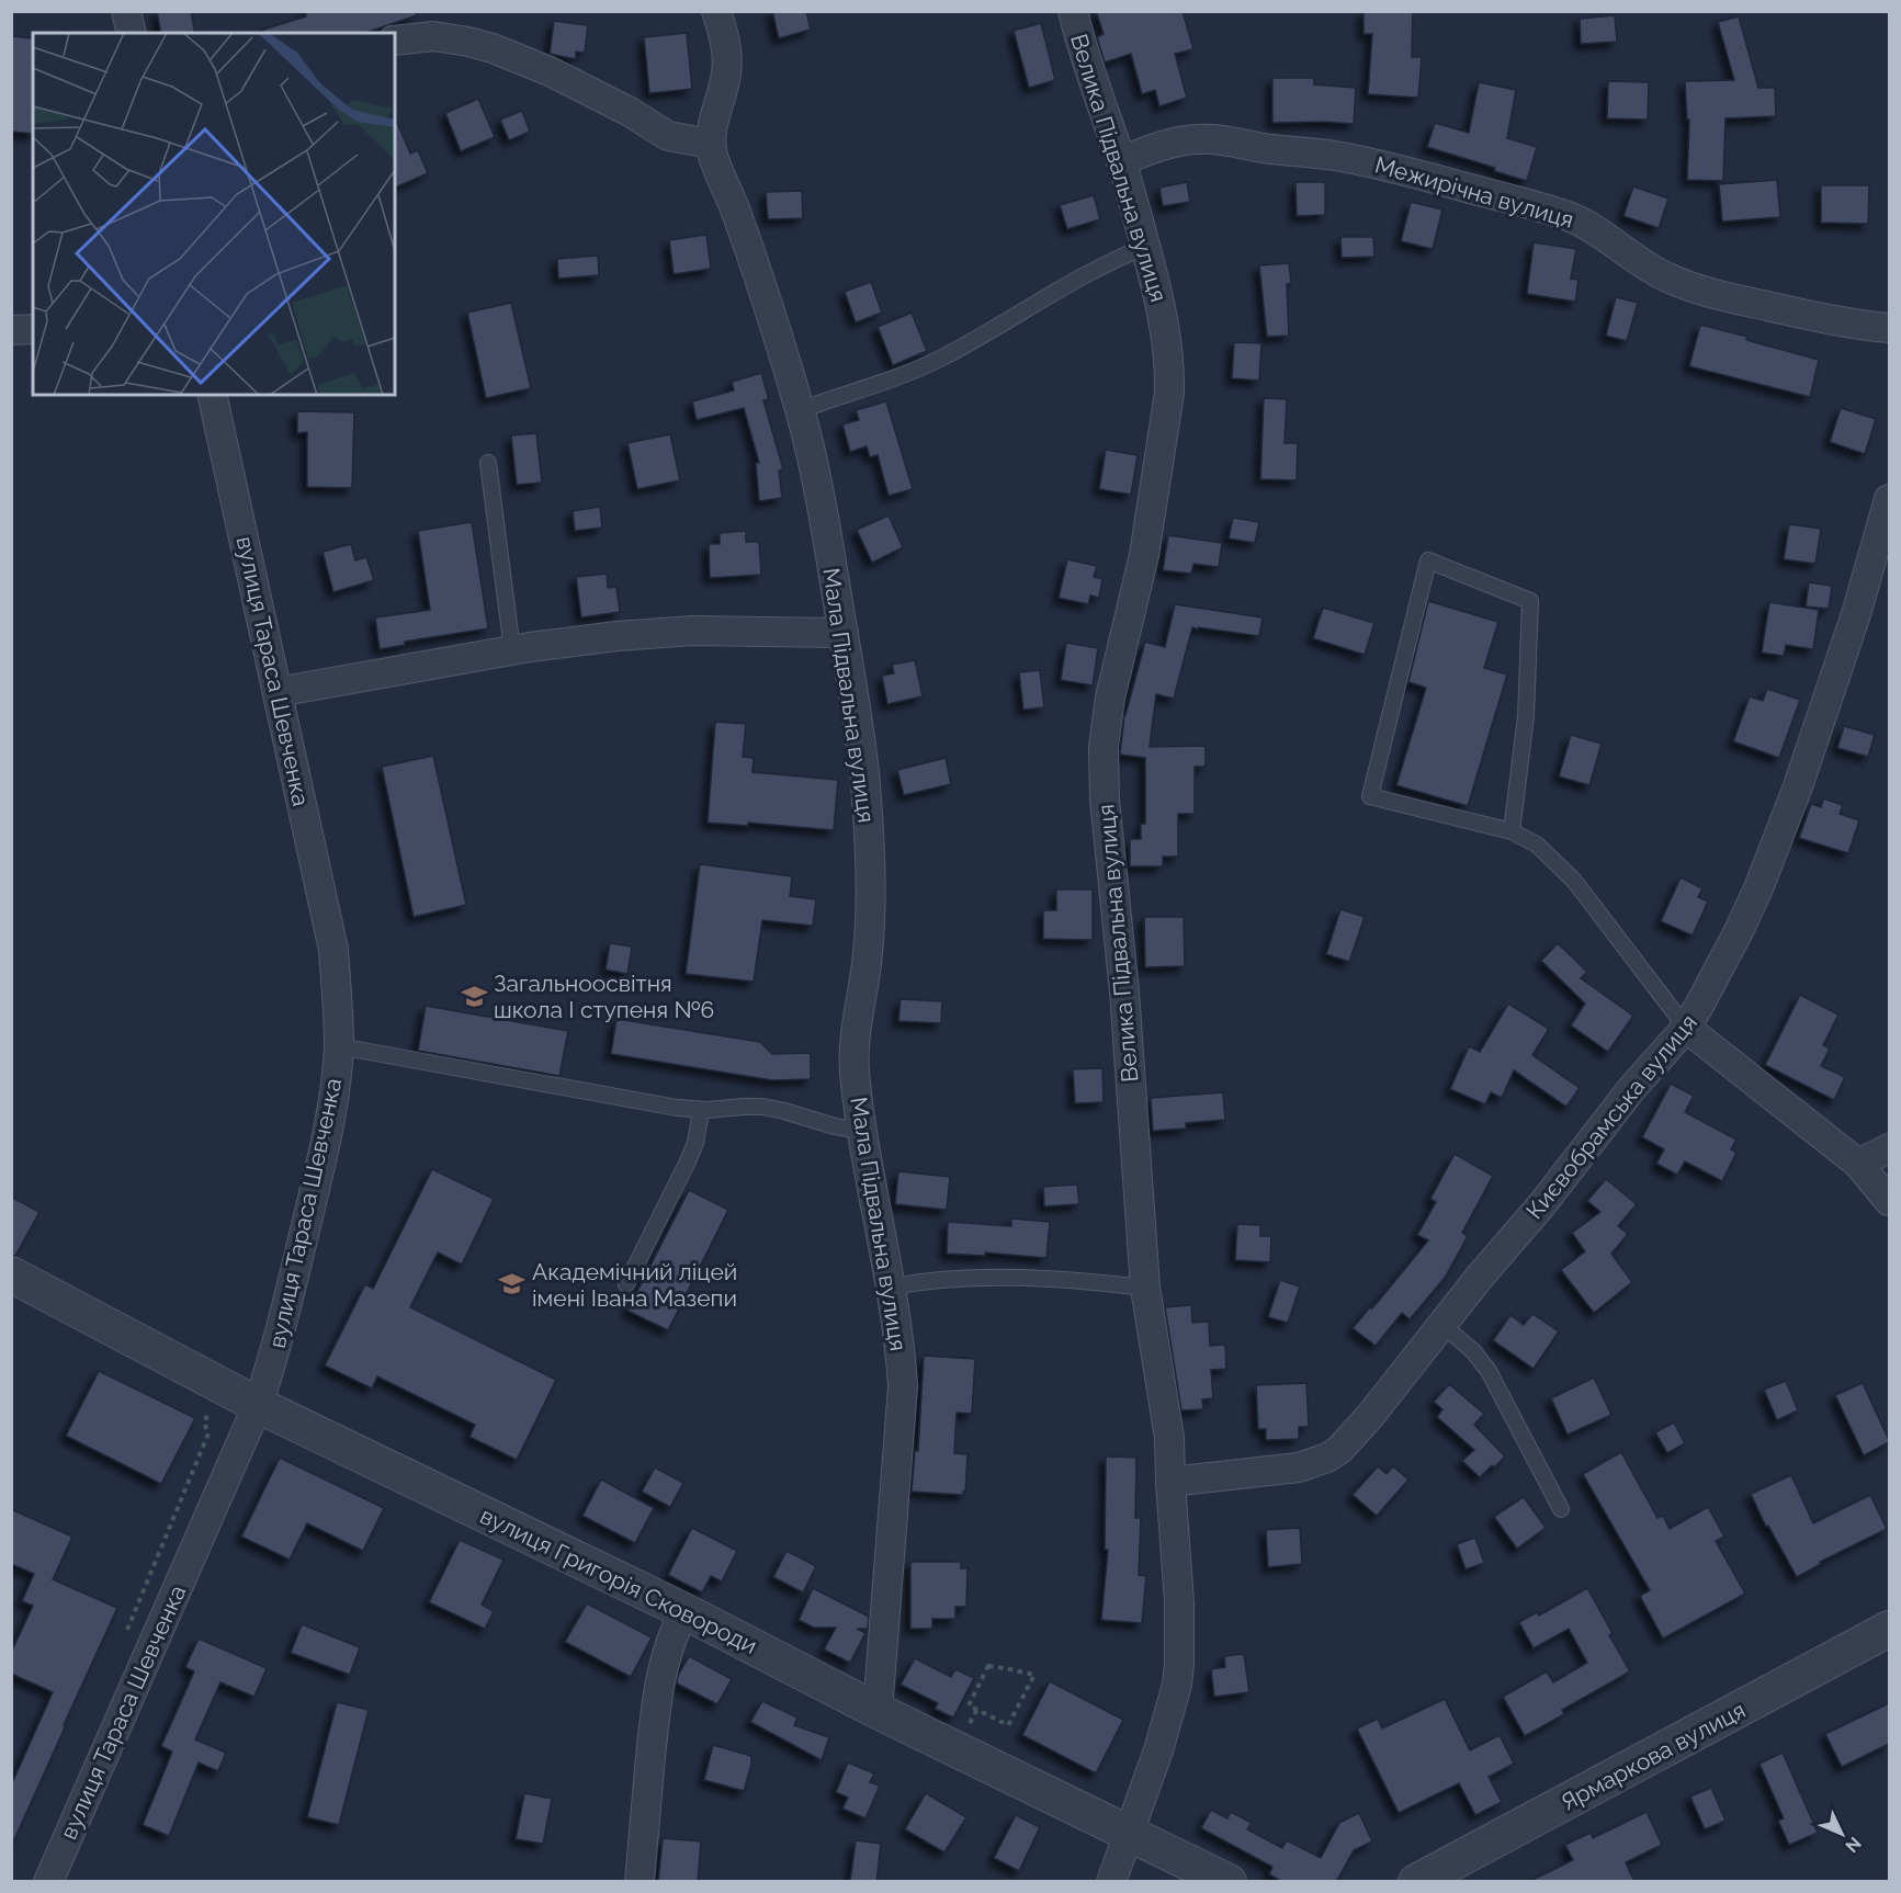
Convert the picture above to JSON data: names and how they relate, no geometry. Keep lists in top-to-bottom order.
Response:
{
  "streets": {
    "street": [
      "Велика Підвальна вулиця",
      "Межирічна вулиця",
      "вулиця Тараса Шевченка",
      "Мала Підвальна вулиця",
      "Києвобрамська вулиця",
      "вулиця Григорія Сковороди",
      "Ярмаркова вулиця"
    ]
  },
  "crossings": [
    ["Велика Підвальна вулиця", "Межирічна вулиця"],
    ["Велика Підвальна вулиця", "Києвобрамська вулиця"],
    ["Велика Підвальна вулиця", "вулиця Григорія Сковороди"],
    ["вулиця Тараса Шевченка", "вулиця Григорія Сковороди"],
    ["Мала Підвальна вулиця", "вулиця Григорія Сковороди"]
  ],
  "places": {
    "school or university": ["Загальноосвітня школа І ступеня №6", "Академічний ліцей імені Івана Мазепи"]
  },
  "north": "bottom right"
}
